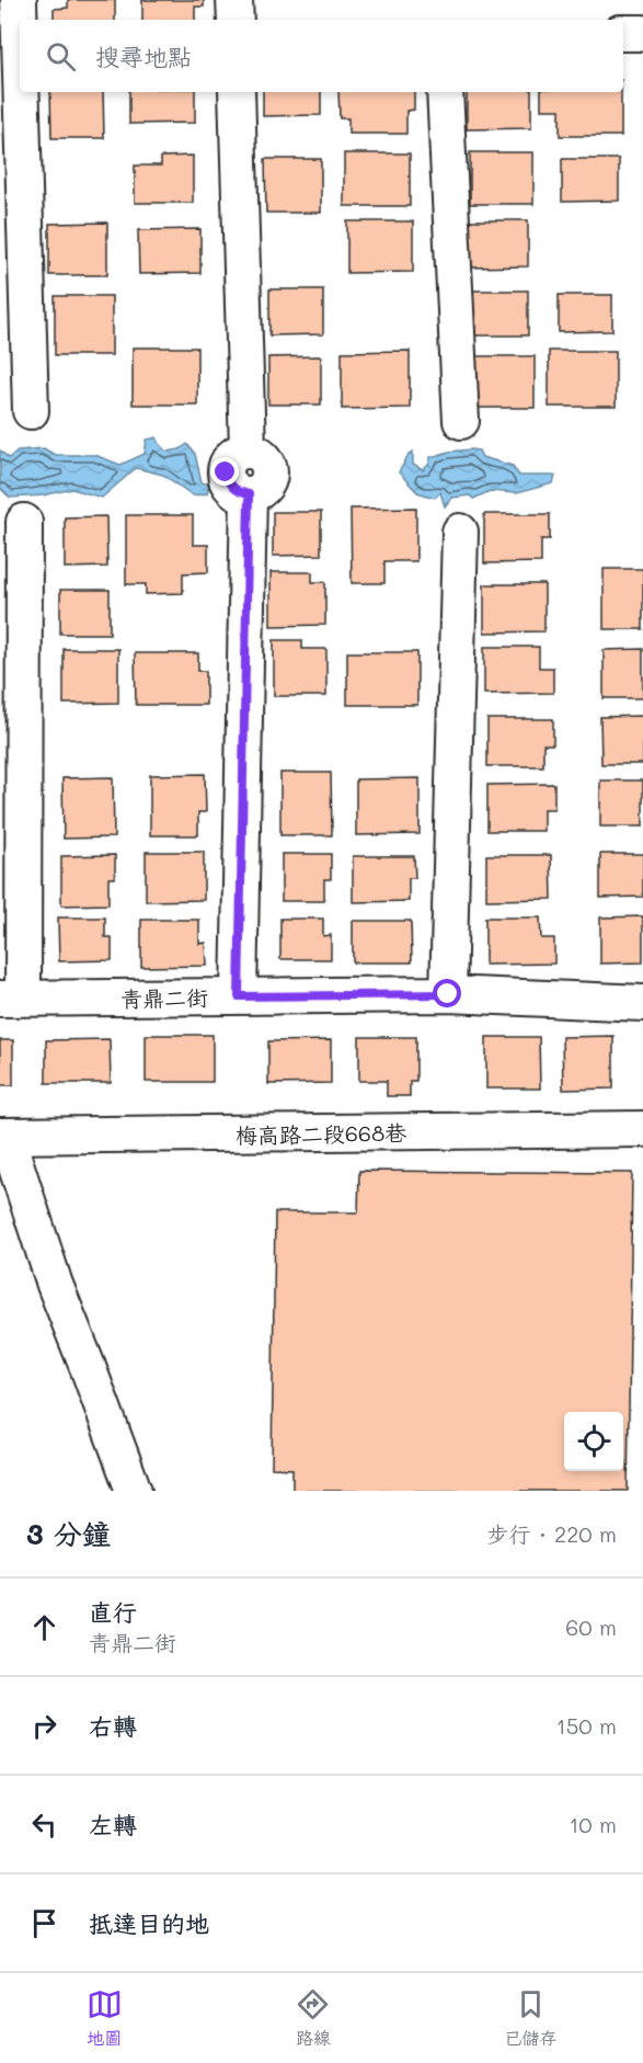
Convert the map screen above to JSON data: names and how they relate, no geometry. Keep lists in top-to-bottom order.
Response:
{
  "streets": {
    "street": ["青鼎二街", "梅高路二段668巷"]
  },
  "page": {
    "search": "搜尋地點",
    "heading": ["3 分鐘", "步行 · 220 m"],
    "list": [
      ["直行", "青鼎二街", "60 m"],
      ["右轉", "150 m"],
      ["左轉", "10 m"],
      "抵達目的地"
    ],
    "nav": ["地圖", "路線", "已儲存"]
  }
}
